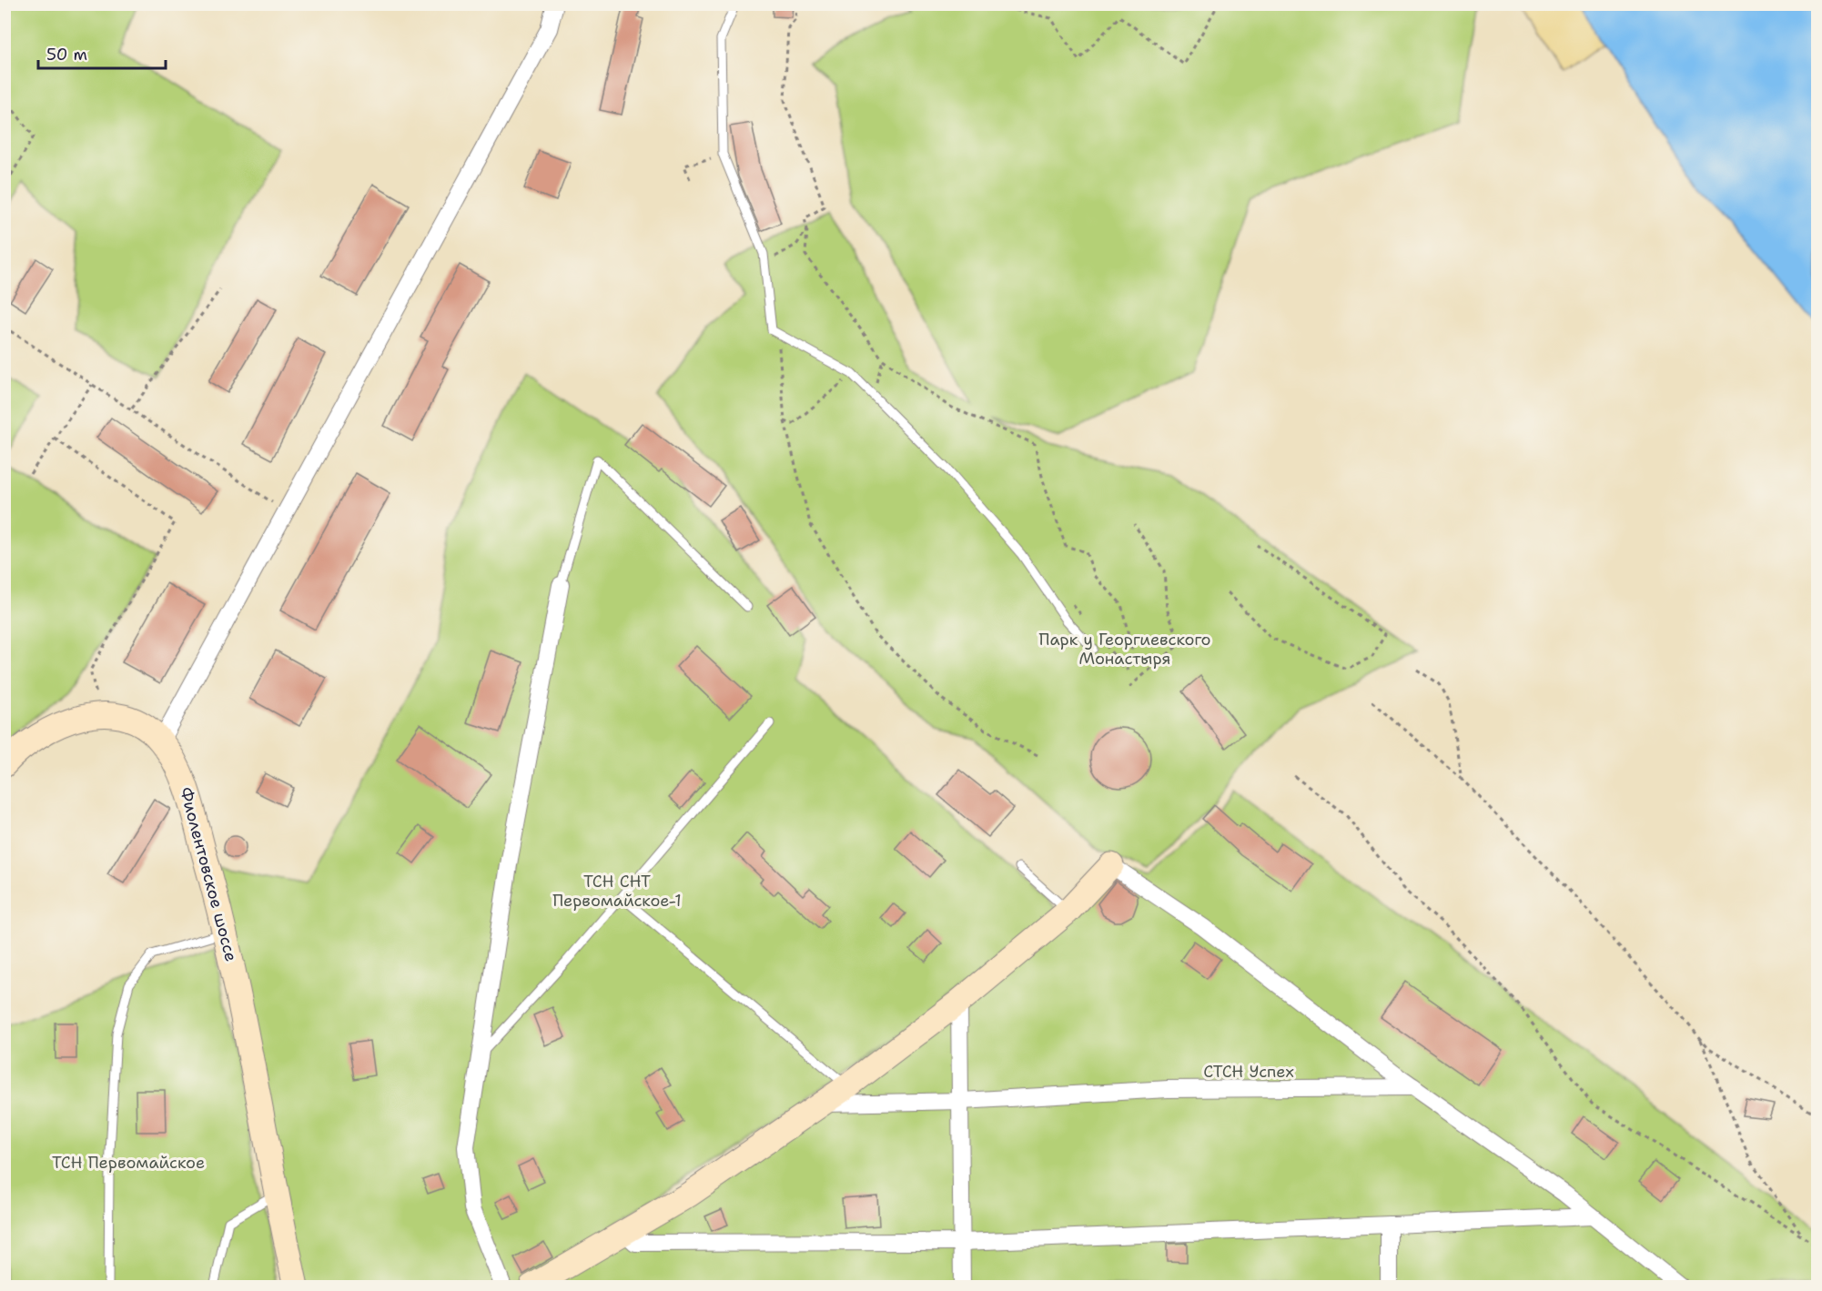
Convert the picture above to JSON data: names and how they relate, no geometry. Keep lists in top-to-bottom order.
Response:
{
  "streets": {
    "street": ["Фиолентовское шоссе"]
  },
  "parks": [
    "Парк у Георгиевского Монастыря",
    "ТСН СНТ Первомайское-1",
    "СТСН Успех",
    "ТСН Первомайское"
  ],
  "scale_bar": "50 m"
}
